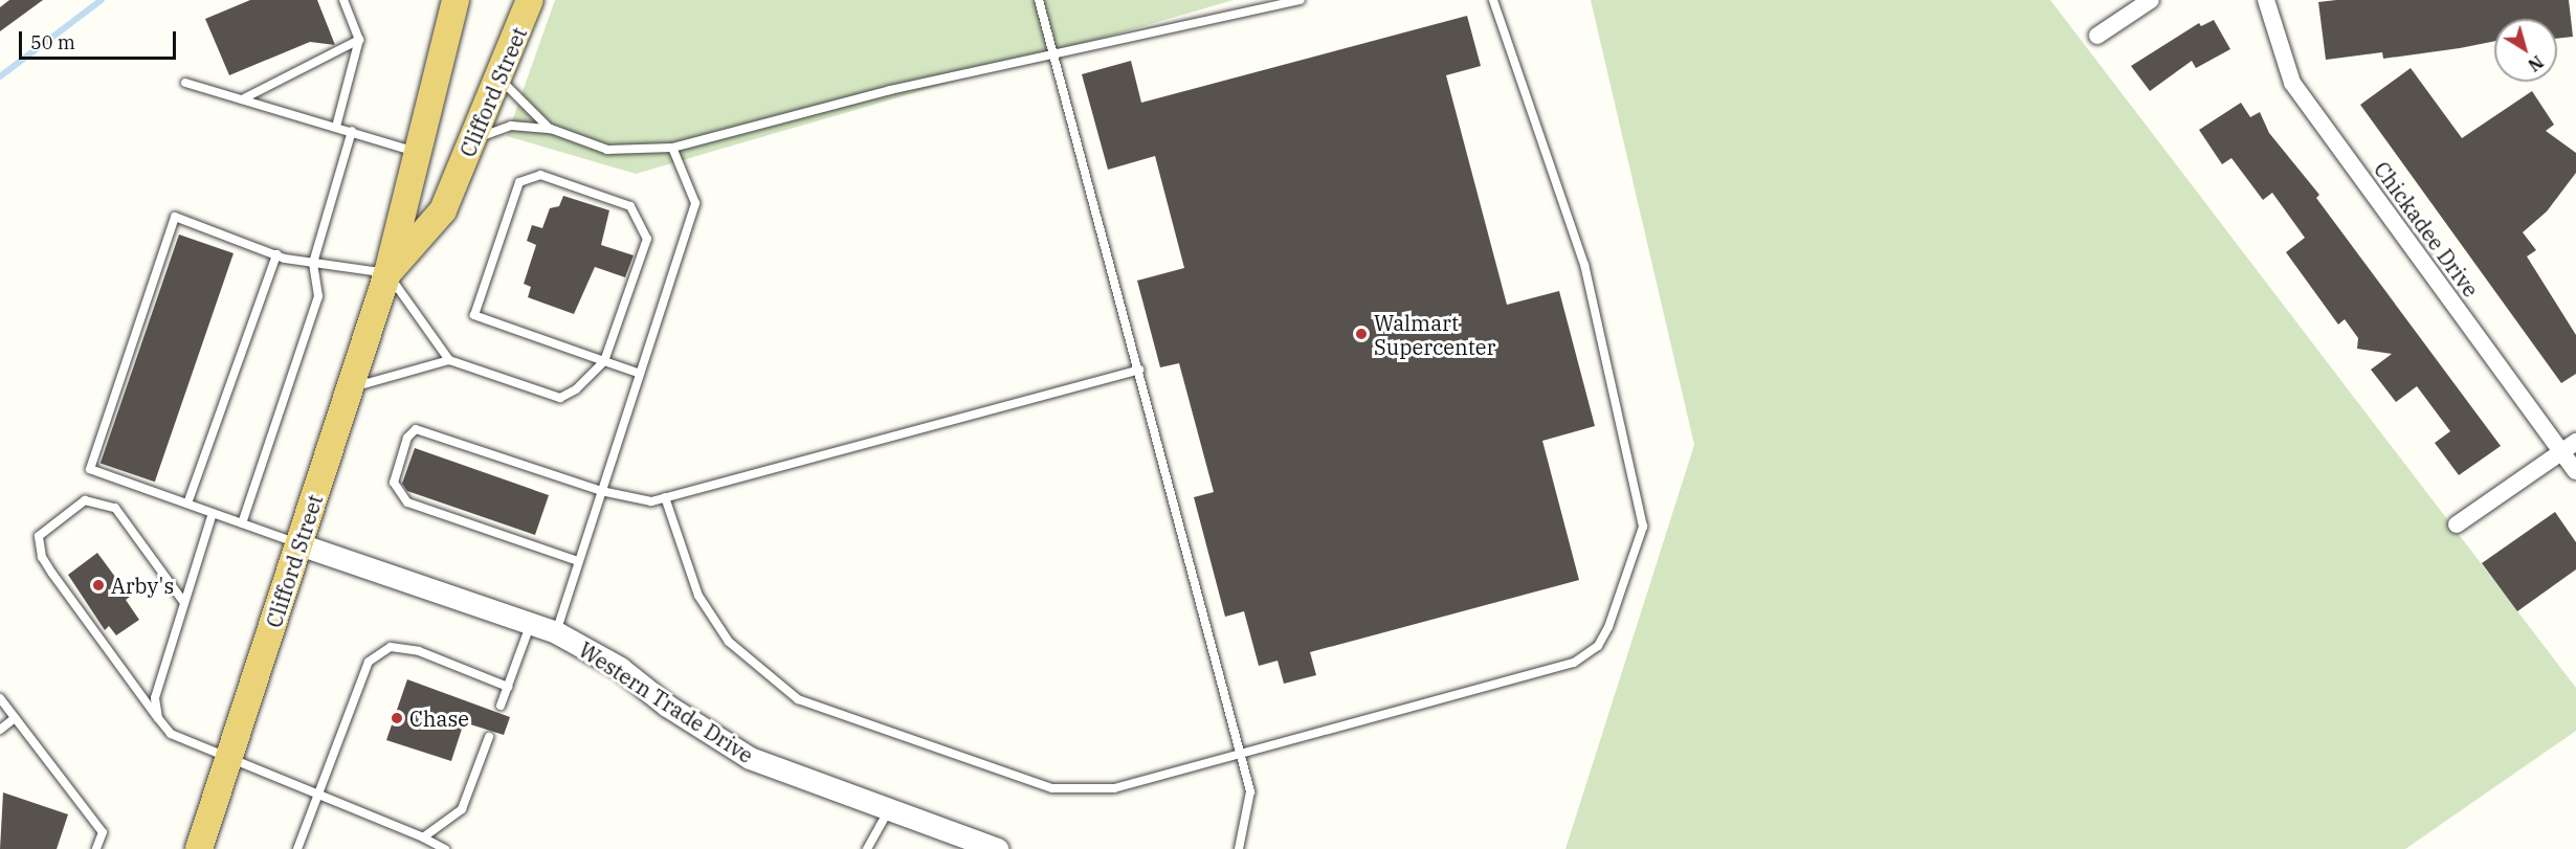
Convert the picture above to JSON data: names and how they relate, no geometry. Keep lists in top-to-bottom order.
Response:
{
  "streets": {
    "main road": ["Clifford Street"],
    "street": ["Chickadee Drive", "Western Trade Drive"]
  },
  "crossings": [
    ["Clifford Street", "Western Trade Drive"]
  ],
  "places": ["Walmart Supercenter", "Arby's", "Chase"],
  "scale_bar": "50 m",
  "north": "bottom right"
}
